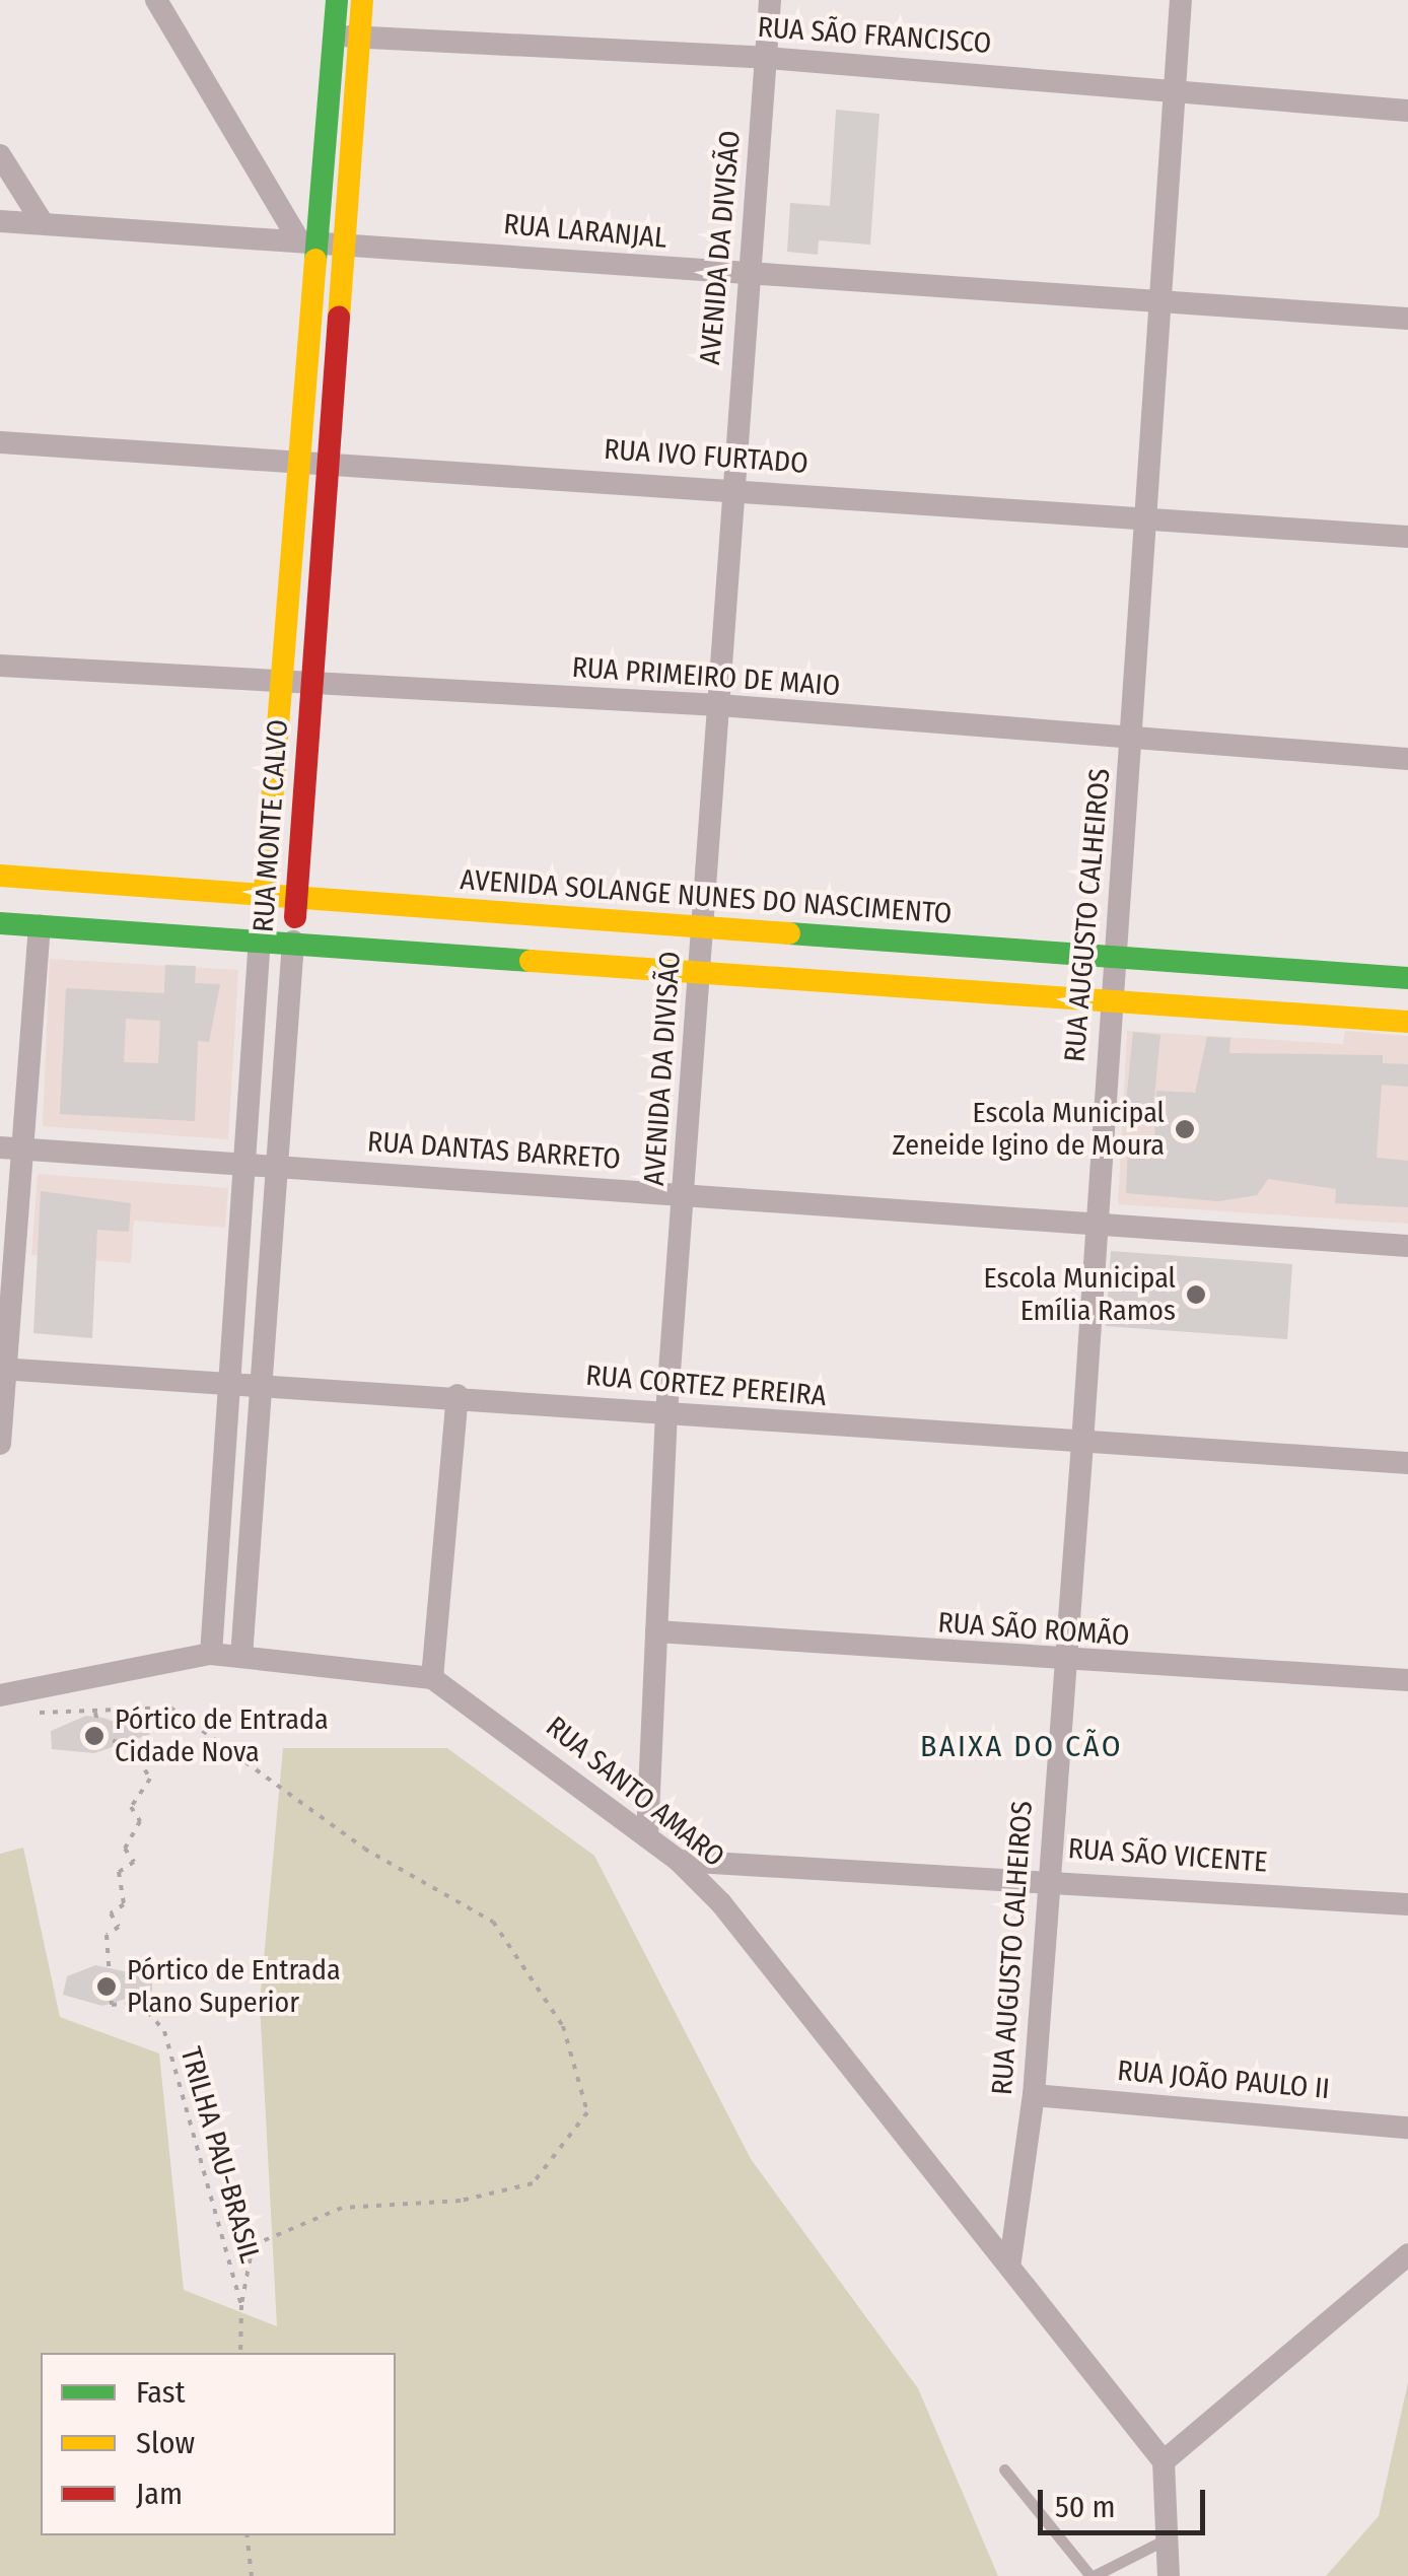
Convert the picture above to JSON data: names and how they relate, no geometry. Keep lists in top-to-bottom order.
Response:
{
  "streets": {
    "main road": ["RUA MONTE CALVO", "AVENIDA SOLANGE NUNES DO NASCIMENTO"],
    "street": [
      "RUA SÃO FRANCISCO",
      "RUA LARANJAL",
      "AVENIDA DA DIVISÃO",
      "RUA IVO FURTADO",
      "RUA PRIMEIRO DE MAIO",
      "RUA AUGUSTO CALHEIROS",
      "RUA DANTAS BARRETO",
      "RUA CORTEZ PEREIRA",
      "RUA SÃO ROMÃO",
      "RUA SANTO AMARO",
      "RUA SÃO VICENTE",
      "RUA JOÃO PAULO II"
    ],
    "path": ["TRILHA PAU-BRASIL"]
  },
  "crossings": [
    ["RUA SÃO FRANCISCO", "AVENIDA DA DIVISÃO"],
    ["RUA SÃO FRANCISCO", "RUA MONTE CALVO"],
    ["RUA SÃO FRANCISCO", "RUA AUGUSTO CALHEIROS"],
    ["RUA LARANJAL", "AVENIDA DA DIVISÃO"],
    ["RUA LARANJAL", "RUA MONTE CALVO"],
    ["RUA LARANJAL", "RUA AUGUSTO CALHEIROS"],
    ["AVENIDA DA DIVISÃO", "RUA IVO FURTADO"],
    ["AVENIDA DA DIVISÃO", "RUA PRIMEIRO DE MAIO"],
    ["AVENIDA DA DIVISÃO", "AVENIDA SOLANGE NUNES DO NASCIMENTO"],
    ["AVENIDA DA DIVISÃO", "RUA DANTAS BARRETO"],
    ["AVENIDA DA DIVISÃO", "RUA CORTEZ PEREIRA"],
    ["AVENIDA DA DIVISÃO", "RUA SÃO ROMÃO"],
    ["AVENIDA DA DIVISÃO", "RUA SANTO AMARO"],
    ["RUA IVO FURTADO", "RUA MONTE CALVO"],
    ["RUA IVO FURTADO", "RUA AUGUSTO CALHEIROS"],
    ["RUA PRIMEIRO DE MAIO", "RUA MONTE CALVO"],
    ["RUA PRIMEIRO DE MAIO", "RUA AUGUSTO CALHEIROS"],
    ["RUA MONTE CALVO", "AVENIDA SOLANGE NUNES DO NASCIMENTO"],
    ["RUA MONTE CALVO", "RUA DANTAS BARRETO"],
    ["RUA MONTE CALVO", "RUA CORTEZ PEREIRA"],
    ["RUA MONTE CALVO", "RUA SANTO AMARO"],
    ["AVENIDA SOLANGE NUNES DO NASCIMENTO", "RUA AUGUSTO CALHEIROS"],
    ["RUA AUGUSTO CALHEIROS", "RUA DANTAS BARRETO"],
    ["RUA AUGUSTO CALHEIROS", "RUA CORTEZ PEREIRA"],
    ["RUA AUGUSTO CALHEIROS", "RUA SÃO ROMÃO"],
    ["RUA AUGUSTO CALHEIROS", "RUA SANTO AMARO"],
    ["RUA AUGUSTO CALHEIROS", "RUA SÃO VICENTE"],
    ["RUA AUGUSTO CALHEIROS", "RUA JOÃO PAULO II"],
    ["RUA SANTO AMARO", "RUA SÃO VICENTE"]
  ],
  "districts": ["BAIXA DO CÃO"],
  "places": [
    "Escola Municipal Zeneide Igino de Moura",
    "Escola Municipal Emília Ramos",
    "Pórtico de Entrada Cidade Nova",
    "Pórtico de Entrada Plano Superior"
  ],
  "legend": ["Fast", "Slow", "Jam"],
  "scale_bar": "50 m"
}
